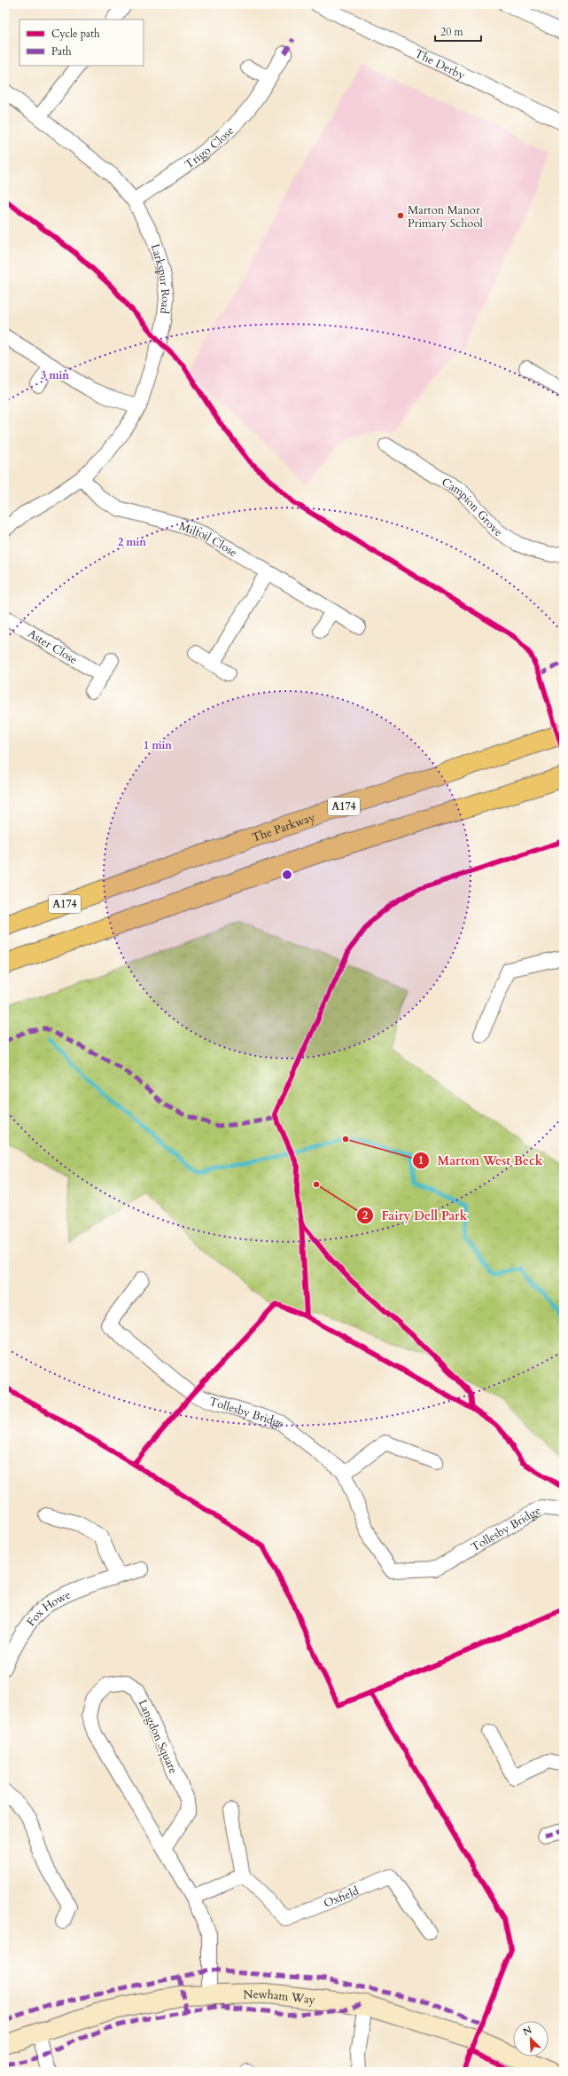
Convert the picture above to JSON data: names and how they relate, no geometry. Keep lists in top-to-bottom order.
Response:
{
  "streets": {
    "highway": ["A174", "The Parkway"],
    "street": [
      "The Derby",
      "Trigo Close",
      "Larkspur Road",
      "Campion Grove",
      "Milfoil Close",
      "Aster Close",
      "Tollesby Bridge",
      "Fox Howe",
      "Langdon Square",
      "Oxfield",
      "Newham Way"
    ]
  },
  "crossings": [
    ["Trigo Close", "Larkspur Road"],
    ["Larkspur Road", "Milfoil Close"],
    ["Langdon Square", "Newham Way"]
  ],
  "places": ["Marton Manor Primary School", "Marton West Beck", "Fairy Dell Park"],
  "legend": ["Cycle path", "Path"],
  "scale_bar": "20 m",
  "north": "top left",
  "rings": ["3 min", "2 min", "1 min"]
}
